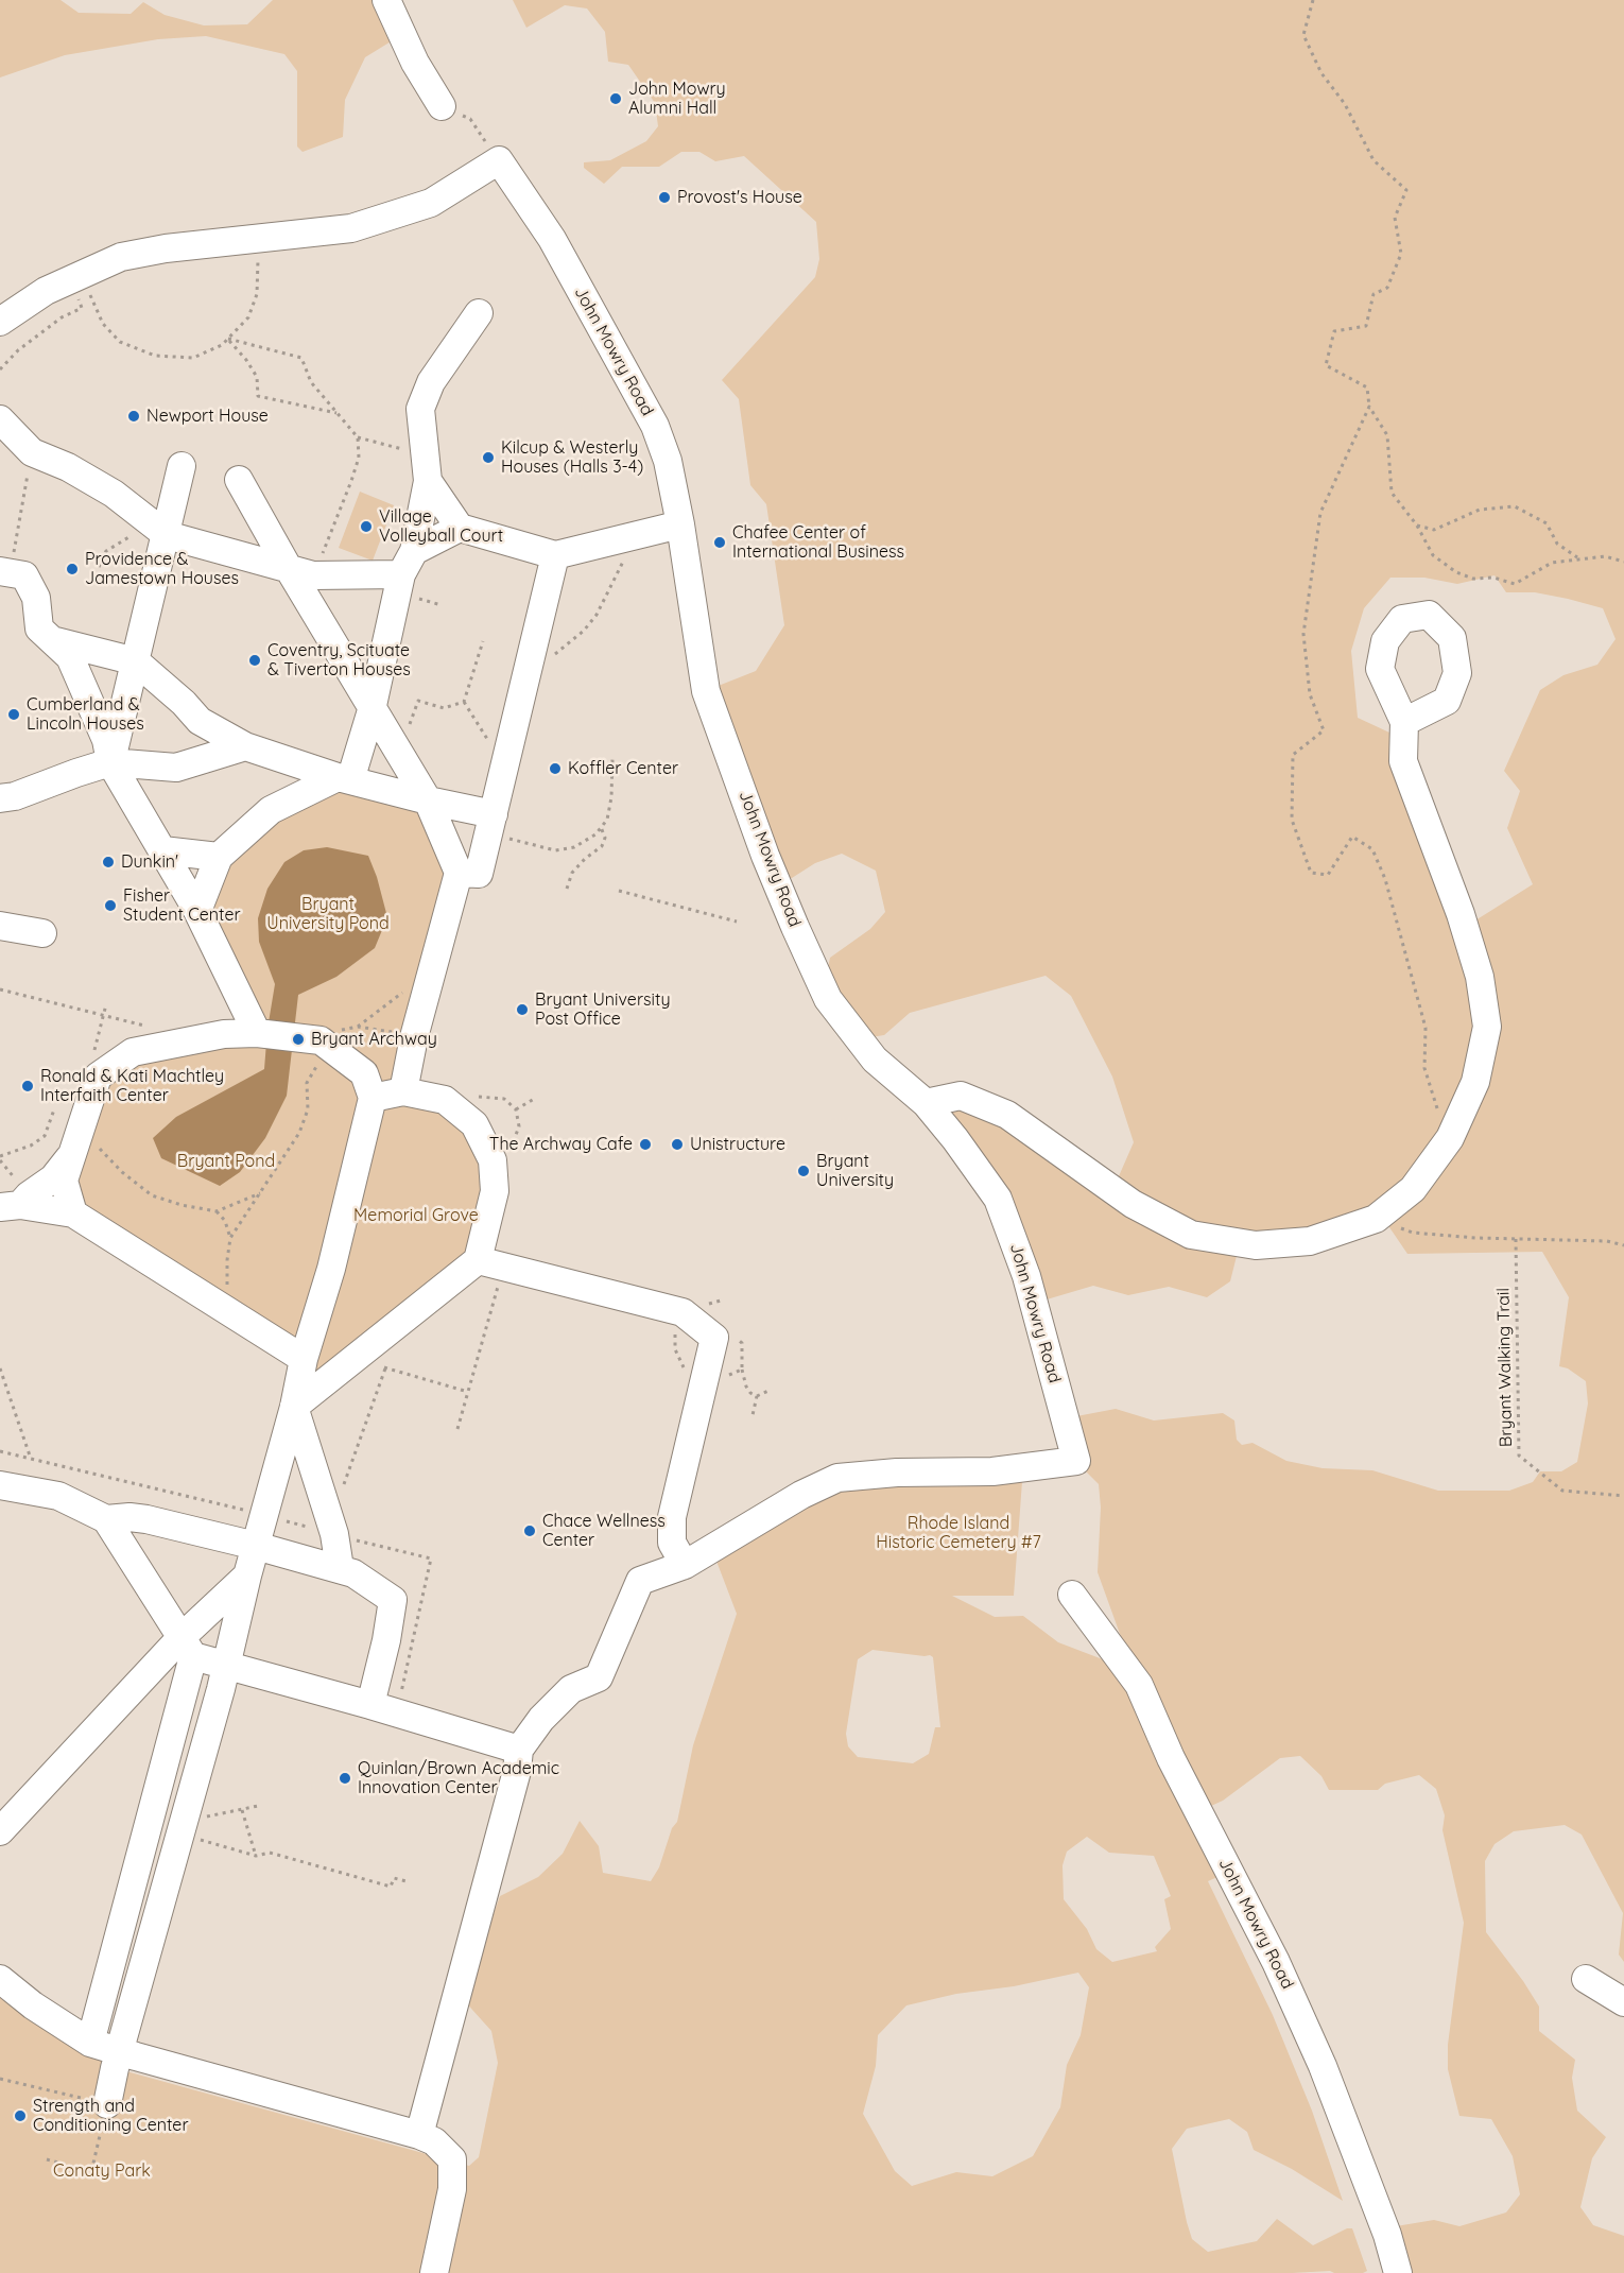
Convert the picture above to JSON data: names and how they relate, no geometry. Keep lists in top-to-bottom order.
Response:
{
  "streets": {
    "street": ["John Mowry Road"],
    "path": ["Bryant Walking Trail"]
  },
  "parks": [
    "Bryant University Pond",
    "Bryant Pond",
    "Memorial Grove",
    "Rhode Island Historic Cemetery #7",
    "Conaty Park"
  ],
  "places": [
    "John Mowry Alumni Hall",
    "Provost's House",
    "Newport House",
    "Kilcup & Westerly Houses (Halls 3-4)",
    "Village Volleyball Court",
    "Chafee Center of International Business",
    "Providence & Jamestown Houses",
    "Coventry, Scituate & Tiverton Houses",
    "Cumberland & Lincoln Houses",
    "Koffler Center",
    "Dunkin'",
    "Fisher Student Center",
    "Bryant University Post Office",
    "Bryant Archway",
    "Ronald & Kati Machtley Interfaith Center",
    "The Archway Cafe",
    "Unistructure",
    "Bryant University",
    "Chace Wellness Center",
    "Quinlan/Brown Academic Innovation Center",
    "Strength and Conditioning Center"
  ]
}
